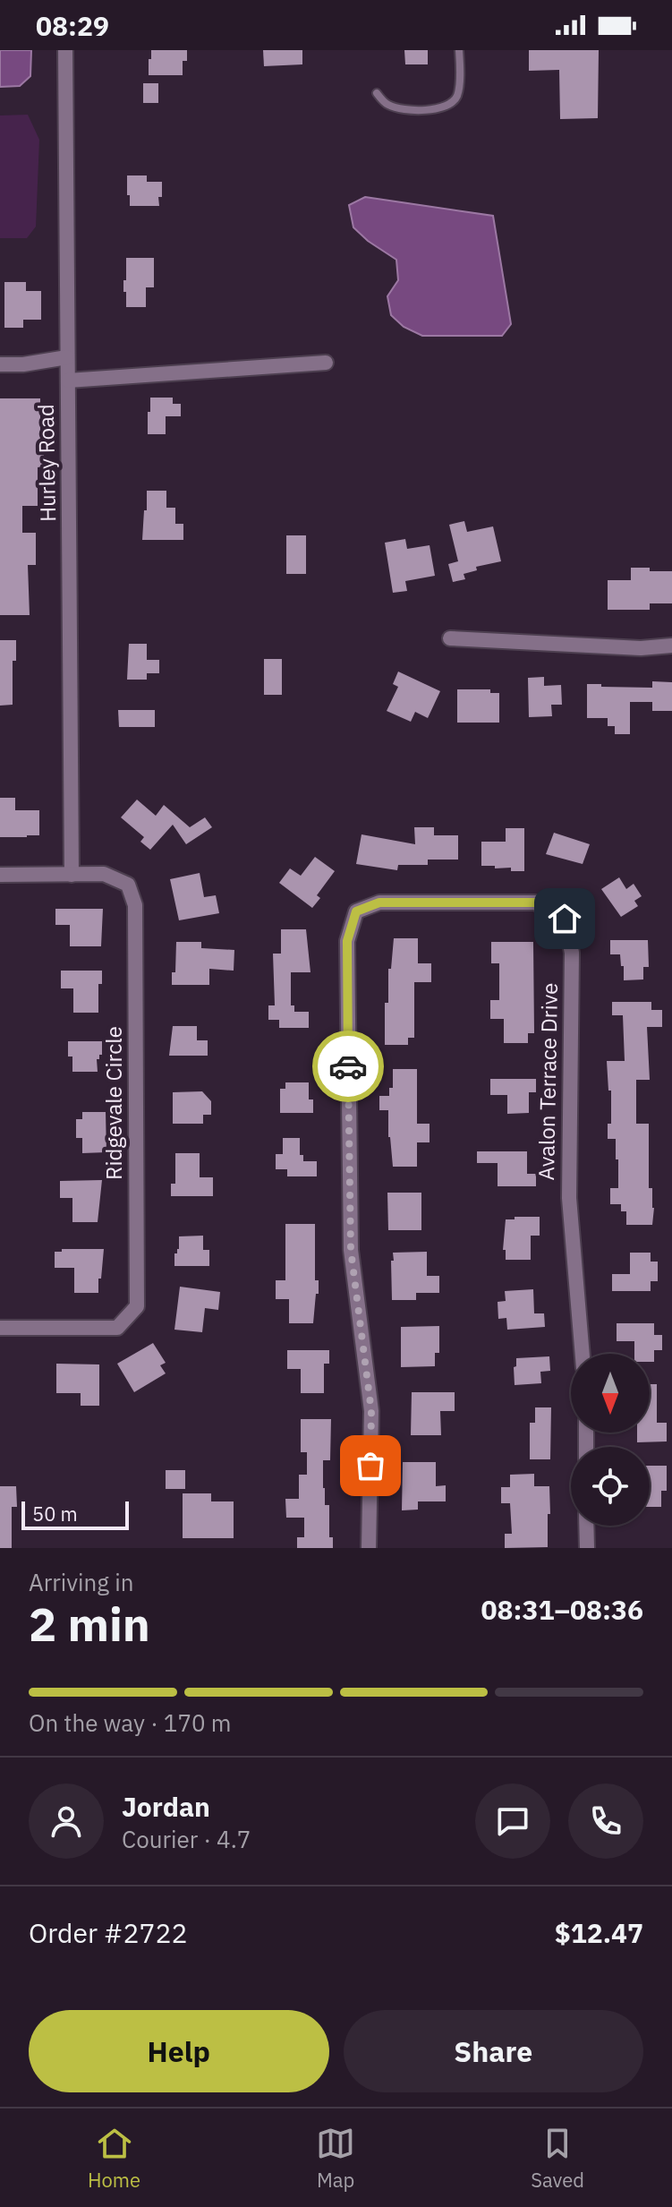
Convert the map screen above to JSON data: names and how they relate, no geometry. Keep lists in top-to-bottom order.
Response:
{
  "streets": {
    "street": ["Hurley Road", "Avalon Terrace Drive", "Ridgevale Circle"]
  },
  "crossings": [
    ["Hurley Road", "Ridgevale Circle"]
  ],
  "scale_bar": "50 m",
  "north": "bottom",
  "page": {
    "status": "08:29",
    "scale": "50 m",
    "heading": ["2 min", "Arriving in", "08:31–08:36"],
    "panel": [
      "Jordan",
      "Courier · 4.7",
      "Order #2722",
      "$12.47"
    ],
    "bar": "On the way · 170 m",
    "buttons": ["Help", "Share"],
    "tabs": ["Home", "Map", "Saved"]
  }
}
